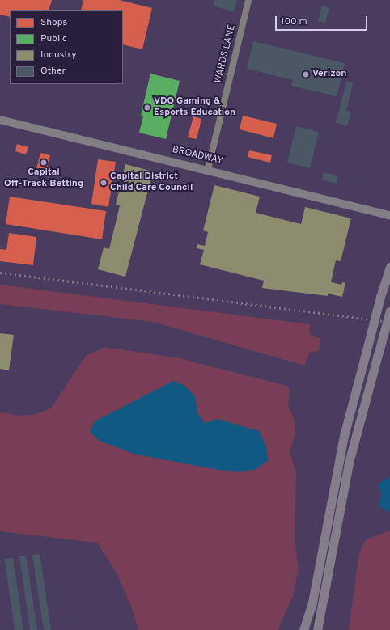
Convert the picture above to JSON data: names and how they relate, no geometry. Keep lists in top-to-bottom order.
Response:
{
  "streets": {
    "main road": ["BROADWAY"],
    "street": ["WARDS LANE"]
  },
  "crossings": [
    ["WARDS LANE", "BROADWAY"]
  ],
  "places": [
    "Verizon",
    "VDO Gaming & Esports Education",
    "Capital Off-Track Betting",
    "Capital District Child Care Council"
  ],
  "legend": [
    "Shops",
    "Public",
    "Industry",
    "Other"
  ],
  "scale_bar": "100 m"
}
